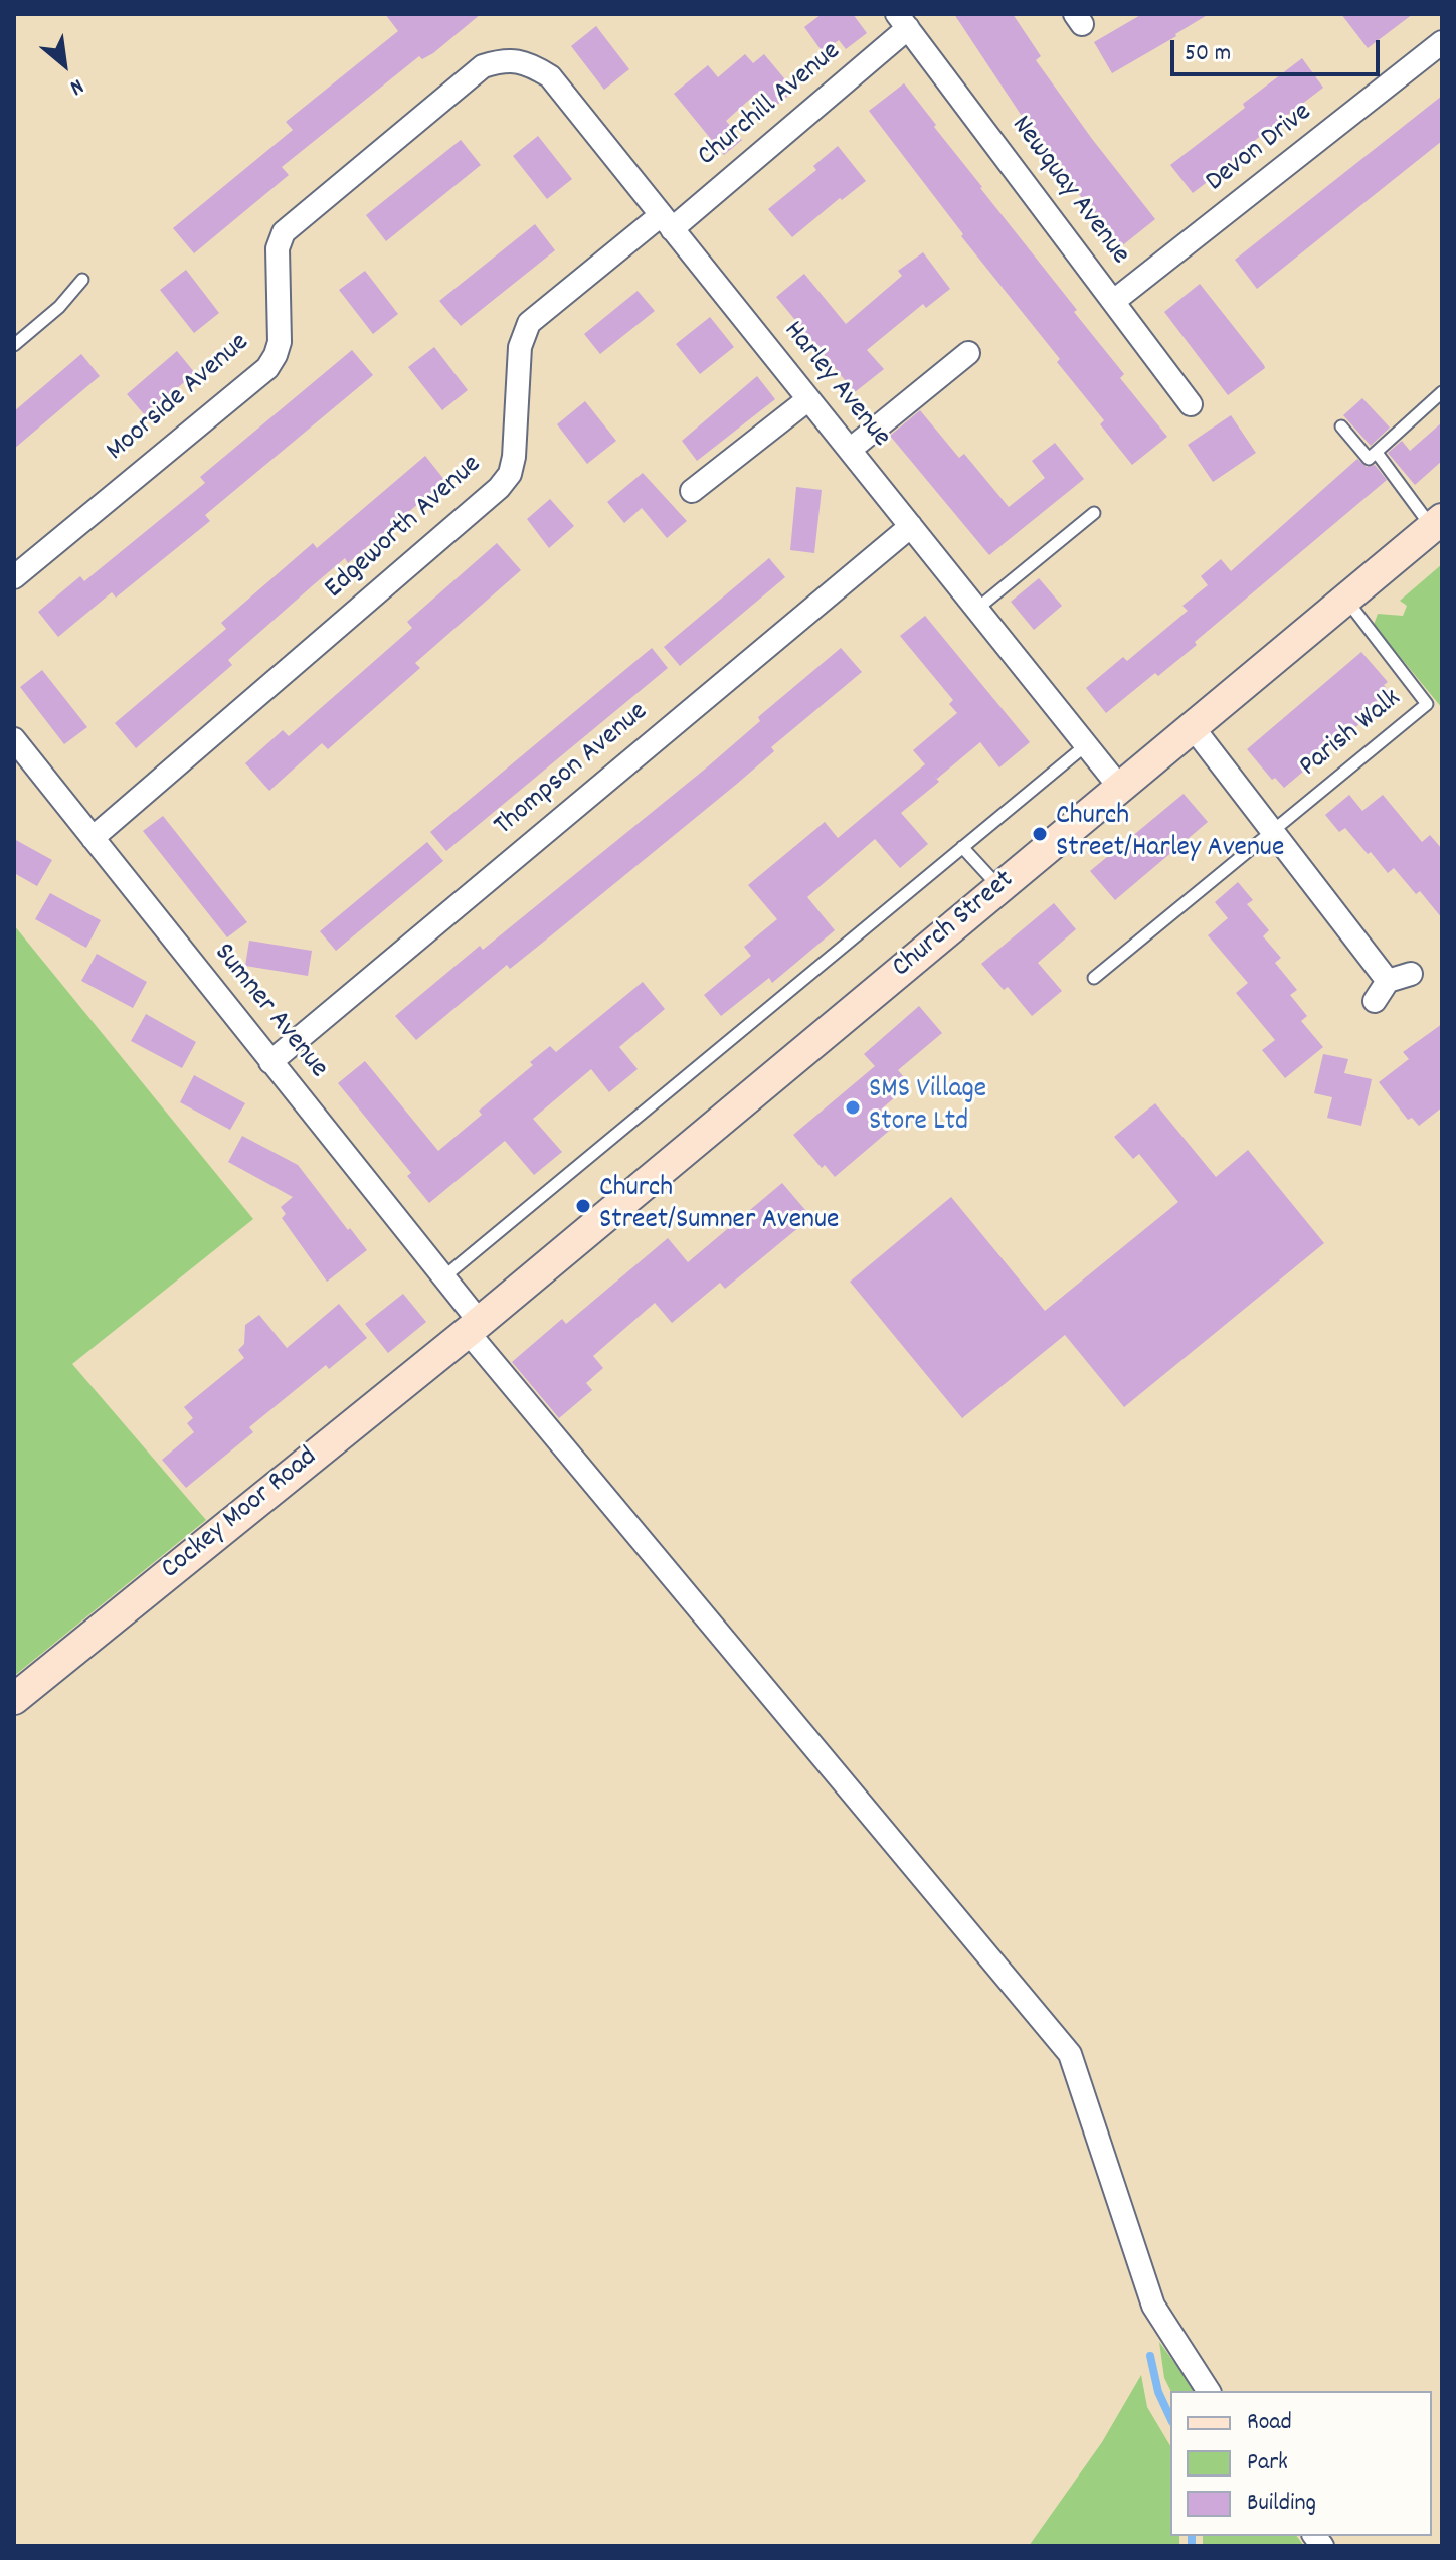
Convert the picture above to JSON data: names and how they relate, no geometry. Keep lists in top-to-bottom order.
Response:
{
  "streets": {
    "main road": ["Church Street", "Cockey Moor Road"],
    "street": [
      "Churchill Avenue",
      "Devon Drive",
      "Newquay Avenue",
      "Harley Avenue",
      "Moorside Avenue",
      "Edgeworth Avenue",
      "Thompson Avenue",
      "Sumner Avenue"
    ],
    "lane": ["Parish Walk"]
  },
  "crossings": [
    ["Churchill Avenue", "Newquay Avenue"],
    ["Churchill Avenue", "Harley Avenue"],
    ["Churchill Avenue", "Edgeworth Avenue"],
    ["Devon Drive", "Newquay Avenue"],
    ["Harley Avenue", "Moorside Avenue"],
    ["Harley Avenue", "Edgeworth Avenue"],
    ["Harley Avenue", "Thompson Avenue"],
    ["Harley Avenue", "Church Street"],
    ["Edgeworth Avenue", "Sumner Avenue"],
    ["Parish Walk", "Church Street"],
    ["Thompson Avenue", "Sumner Avenue"],
    ["Church Street", "Sumner Avenue"],
    ["Church Street", "Cockey Moor Road"],
    ["Sumner Avenue", "Cockey Moor Road"]
  ],
  "places": ["Church Street/Harley Avenue", "SMS Village Store Ltd", "Church Street/Sumner Avenue"],
  "legend": ["Road", "Park", "Building"],
  "scale_bar": "50 m",
  "north": "bottom right"
}
